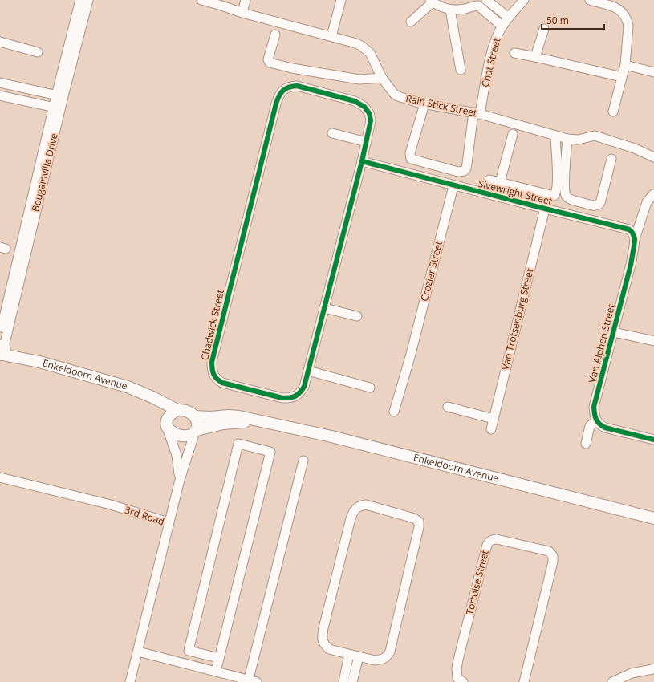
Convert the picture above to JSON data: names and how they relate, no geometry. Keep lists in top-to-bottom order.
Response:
{
  "streets": {
    "street": [
      "Chat Street",
      "Rain Stick Street",
      "Bougainvilla Drive",
      "Sivewright Street",
      "Crozier Street",
      "Van Trotsenburg Street",
      "Chadwick Street",
      "Van Alphen Street",
      "Enkeldoorn Avenue",
      "3rd Road",
      "Tortoise Street"
    ]
  },
  "crossings": [
    ["Chat Street", "Rain Stick Street"],
    ["Bougainvilla Drive", "Enkeldoorn Avenue"],
    ["Sivewright Street", "Crozier Street"],
    ["Sivewright Street", "Van Trotsenburg Street"],
    ["Sivewright Street", "Chadwick Street"],
    ["Sivewright Street", "Van Alphen Street"]
  ],
  "scale_bar": "50 m"
}
